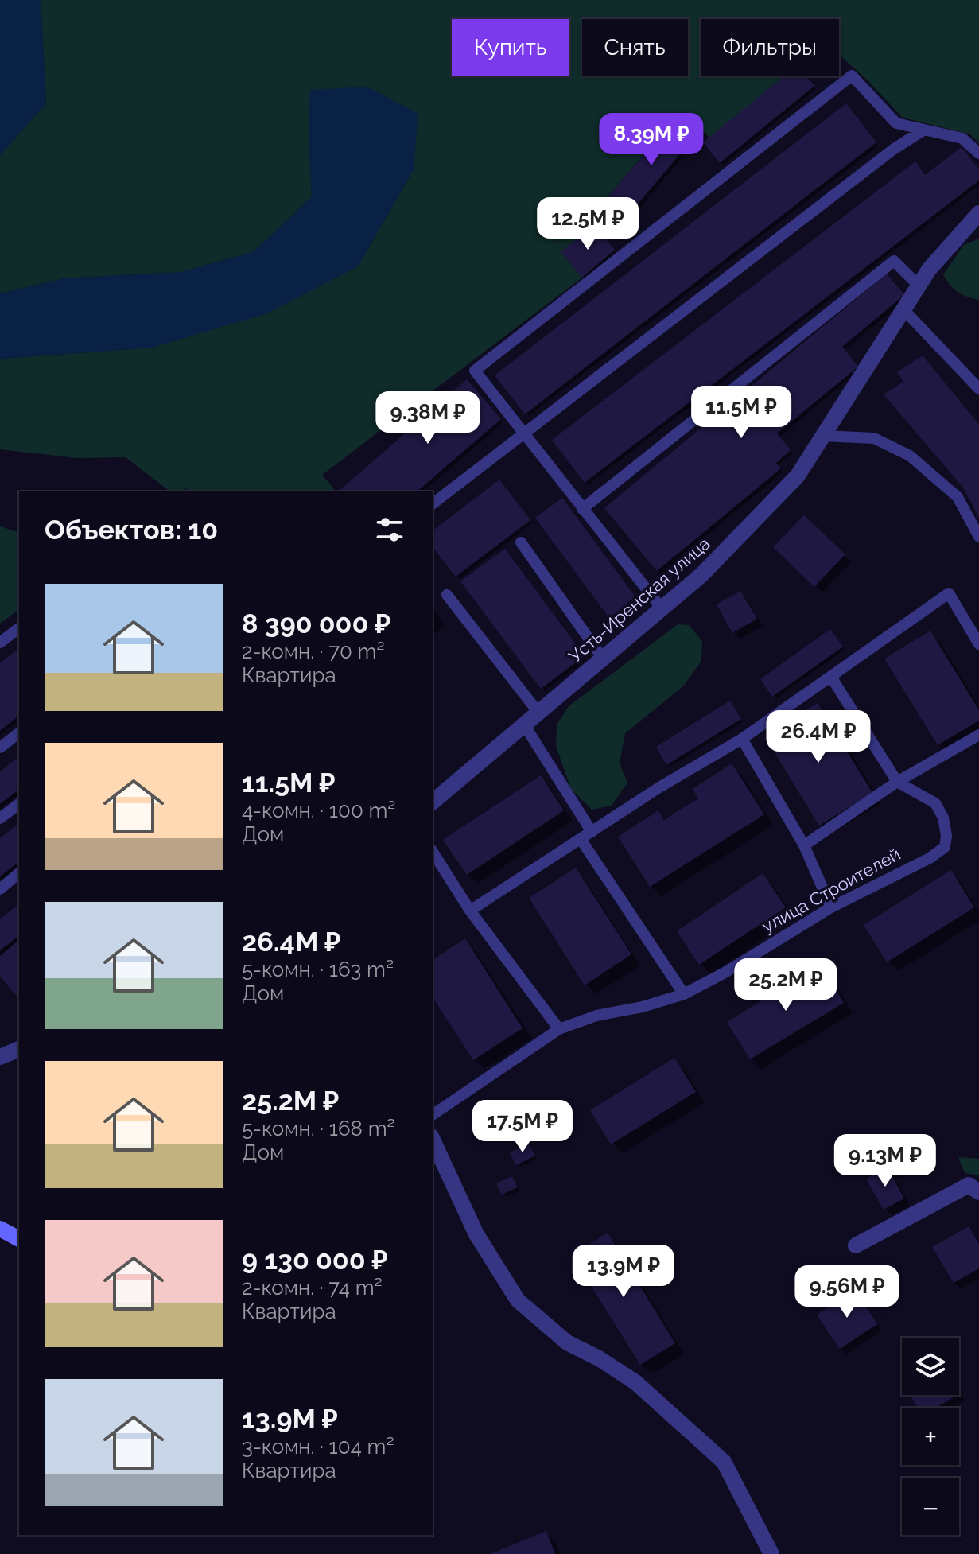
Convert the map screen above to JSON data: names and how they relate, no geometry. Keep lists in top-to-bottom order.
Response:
{
  "streets": {
    "street": ["Усть-Иренская улица"],
    "lane": ["улица Строителей"]
  },
  "page": {
    "chip": ["Купить", "Снять", "Фильтры"],
    "price": [
      "8.39M ₽",
      "12.5M ₽",
      "11.5M ₽",
      "9.38M ₽",
      "26.4M ₽",
      "25.2M ₽",
      "17.5M ₽",
      "9.13M ₽",
      "13.9M ₽",
      "9.56M ₽"
    ],
    "heading": "Объектов: 10",
    "list": [
      {
        "name": "8 390 000 ₽",
        "note": "2-комн. · 70 m² · Квартира"
      },
      {
        "name": "11.5M ₽",
        "note": "4-комн. · 100 m² · Дом"
      },
      {
        "name": "26.4M ₽",
        "note": "5-комн. · 163 m² · Дом"
      },
      {
        "name": "25.2M ₽",
        "note": "5-комн. · 168 m² · Дом"
      },
      {
        "name": "9 130 000 ₽",
        "note": "2-комн. · 74 m² · Квартира"
      },
      {
        "name": "13.9M ₽",
        "note": "3-комн. · 104 m² · Квартира"
      }
    ],
    "map_buttons": ["+", "−"]
  }
}
